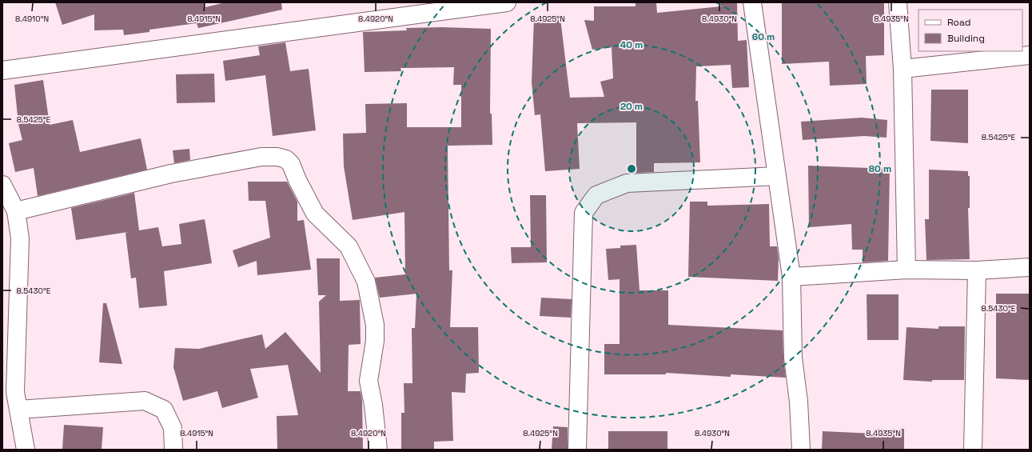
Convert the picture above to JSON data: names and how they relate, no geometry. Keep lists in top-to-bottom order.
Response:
{
  "legend": ["Road", "Building"],
  "coordinates": [
    "8.4910°N",
    "8.4915°N",
    "8.4920°N",
    "8.4925°N",
    "8.4930°N",
    "8.4935°N",
    "8.5425°E",
    "8.5430°E"
  ],
  "rings": [
    "60 m",
    "40 m",
    "20 m",
    "80 m"
  ]
}
